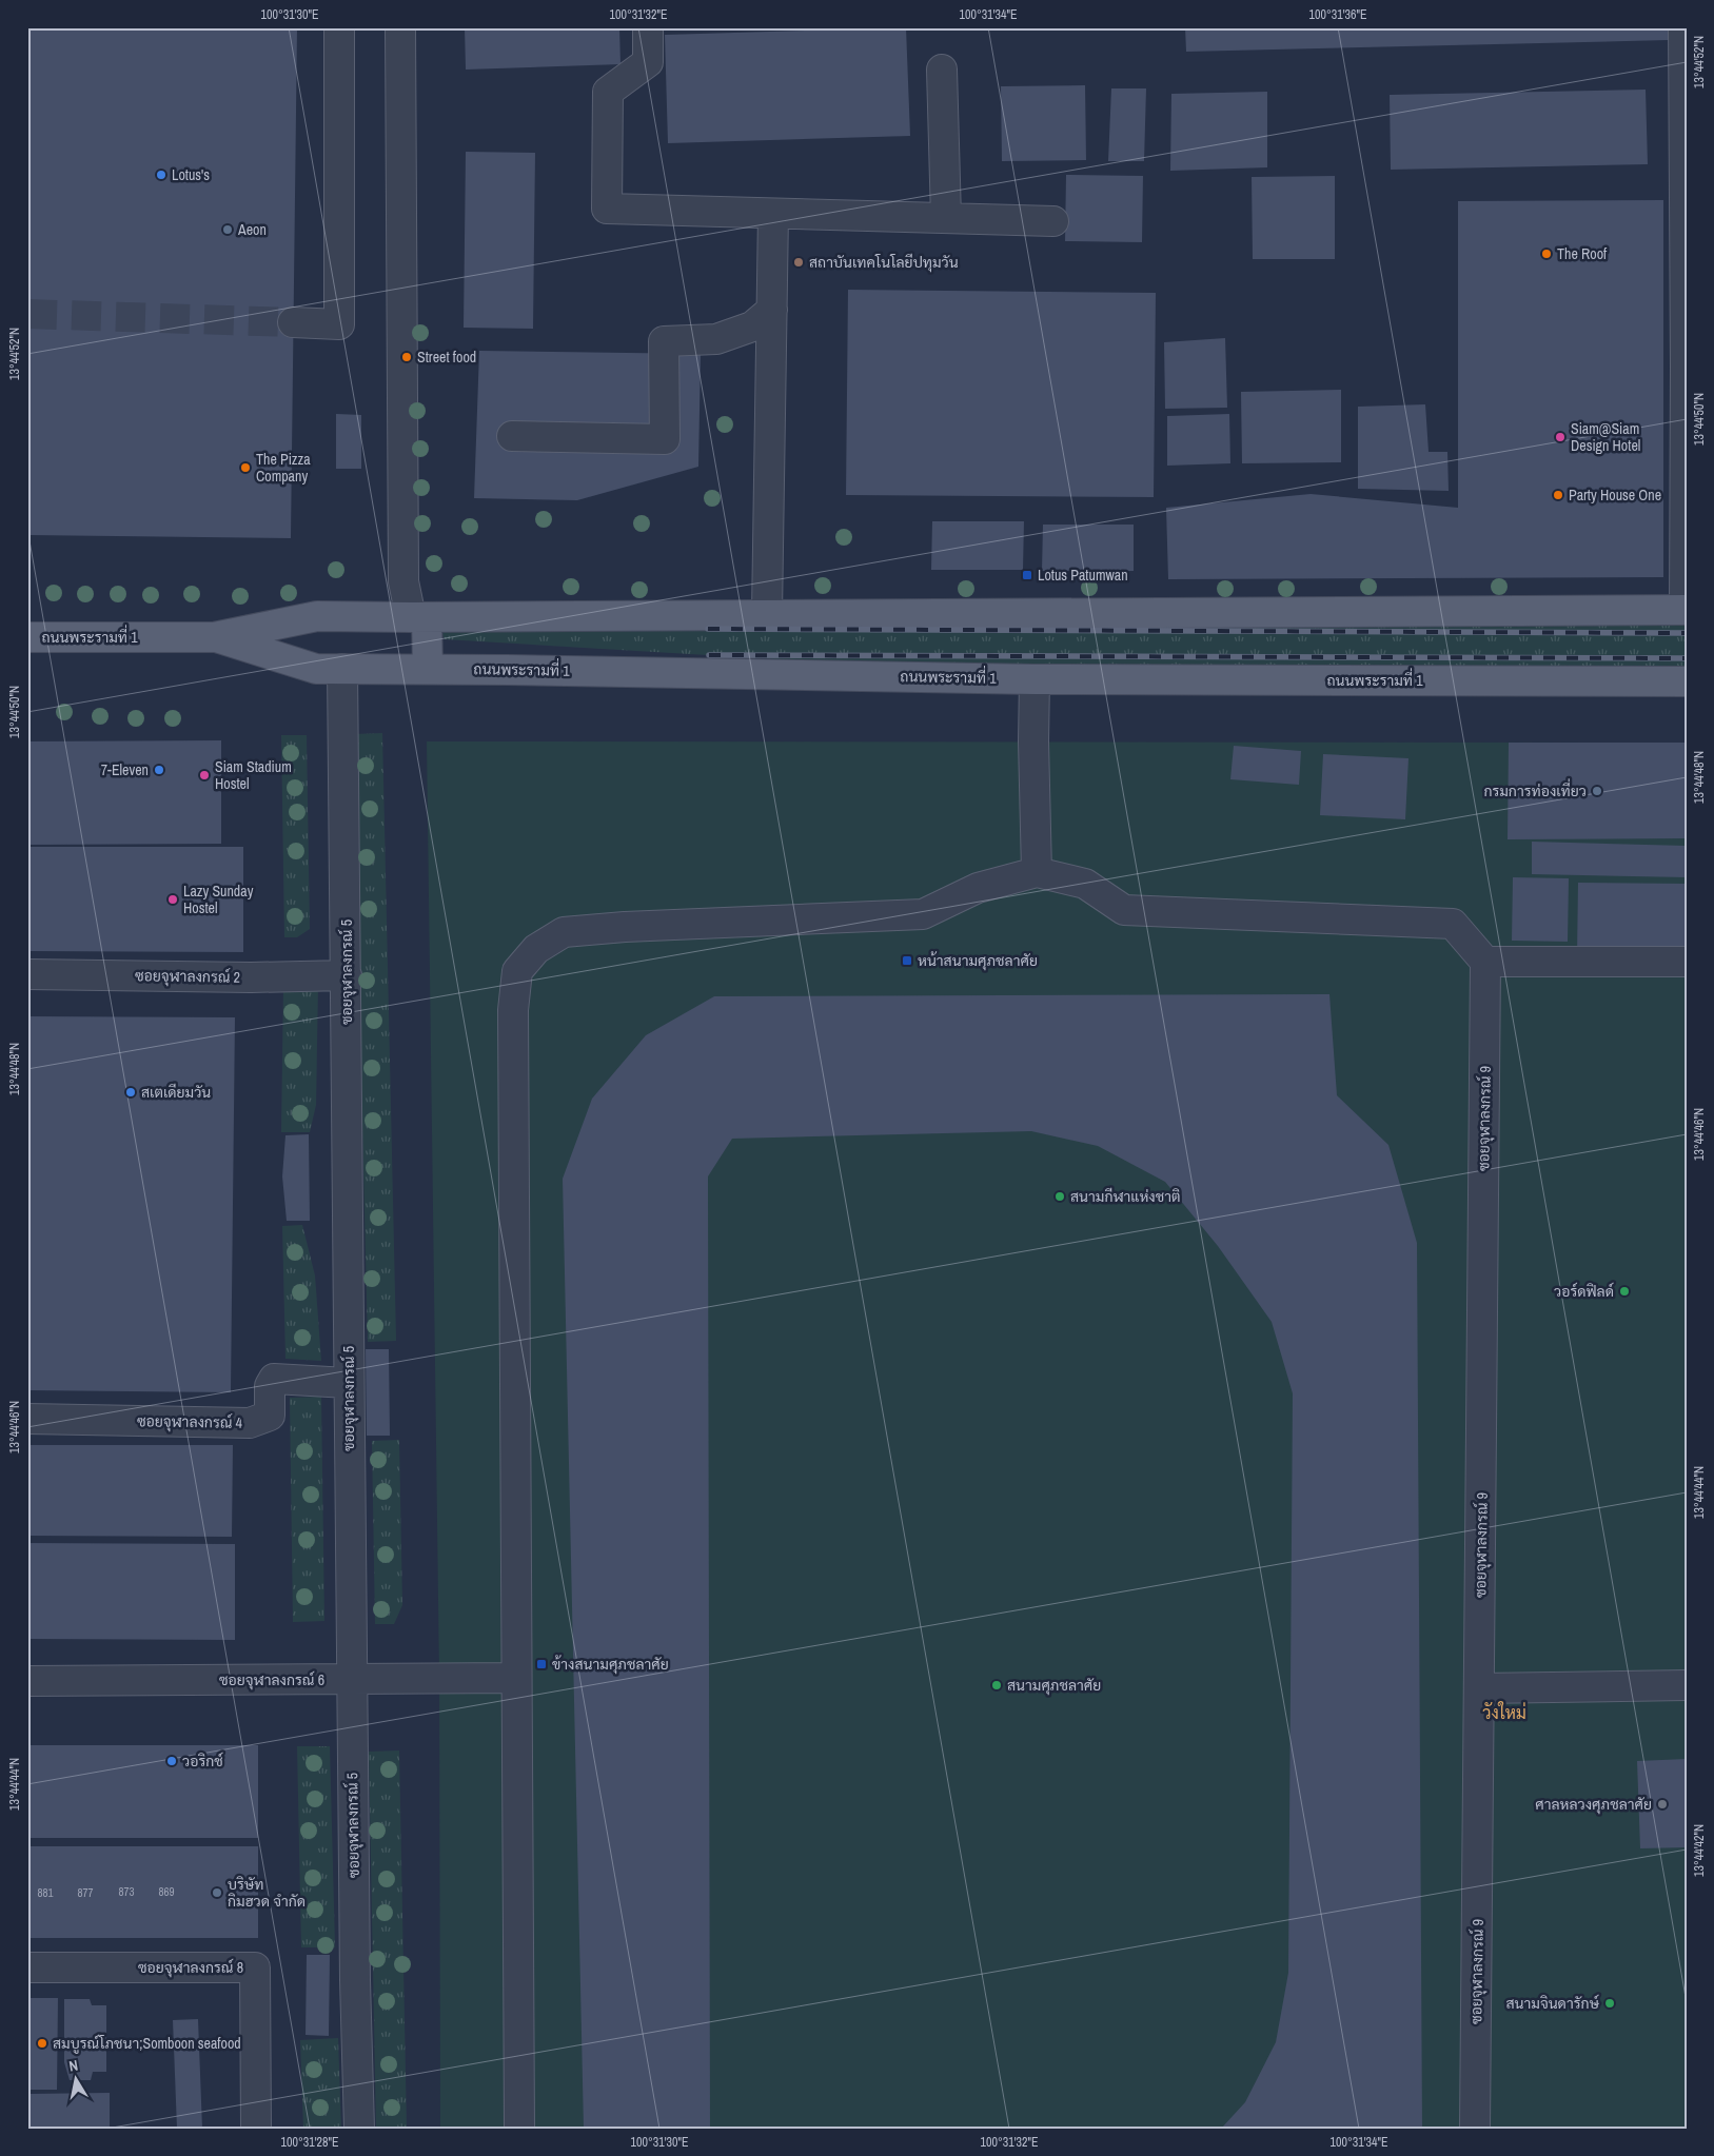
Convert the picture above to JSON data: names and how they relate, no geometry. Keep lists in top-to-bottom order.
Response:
{
  "streets": {
    "main road": ["ถนนพระรามที่ 1"],
    "street": [
      "ซอยจุฬาลงกรณ์ 5",
      "ซอยจุฬาลงกรณ์ 2",
      "ซอยจุฬาลงกรณ์ 9",
      "ซอยจุฬาลงกรณ์ 4",
      "ซอยจุฬาลงกรณ์ 6",
      "ซอยจุฬาลงกรณ์ 8"
    ]
  },
  "crossings": [
    ["ถนนพระรามที่ 1", "ซอยจุฬาลงกรณ์ 5"],
    ["ซอยจุฬาลงกรณ์ 5", "ซอยจุฬาลงกรณ์ 2"],
    ["ซอยจุฬาลงกรณ์ 5", "ซอยจุฬาลงกรณ์ 4"],
    ["ซอยจุฬาลงกรณ์ 5", "ซอยจุฬาลงกรณ์ 6"]
  ],
  "districts": ["วังใหม่"],
  "places": {
    "other": [
      "Lotus's",
      "Aeon",
      "The Roof",
      "สถาบันเทคโนโลยีปทุมวัน",
      "Street food",
      "Siam@Siam Design Hotel",
      "The Pizza Company",
      "Party House One",
      "7-Eleven",
      "Siam Stadium Hostel",
      "กรมการท่องเที่ยว",
      "Lazy Sunday Hostel",
      "สเตเดียมวัน",
      "สนามกีฬาแห่งชาติ",
      "วอร์ดฟิลด์",
      "สนามศุภชลาศัย",
      "วอริกช์",
      "ศาลหลวงศุภชลาศัย",
      "บริษัท กิมฮวด จำกัด",
      "สนามจินดารักษ์",
      "สมบูรณ์โภชนา;Somboon seafood"
    ],
    "transit": ["Lotus Patumwan", "หน้าสนามศุภชลาศัย", "ข้างสนามศุภชลาศัย"]
  },
  "house_numbers": [
    "873",
    "869",
    "881",
    "877"
  ],
  "north": "top",
  "coordinates": [
    "100°31'30\"E",
    "100°31'32\"E",
    "100°31'34\"E",
    "100°31'36\"E",
    "13°44'52\"N",
    "13°44'50\"N",
    "13°44'48\"N",
    "13°44'46\"N",
    "13°44'44\"N",
    "13°44'42\"N",
    "100°31'28\"E"
  ]
}
